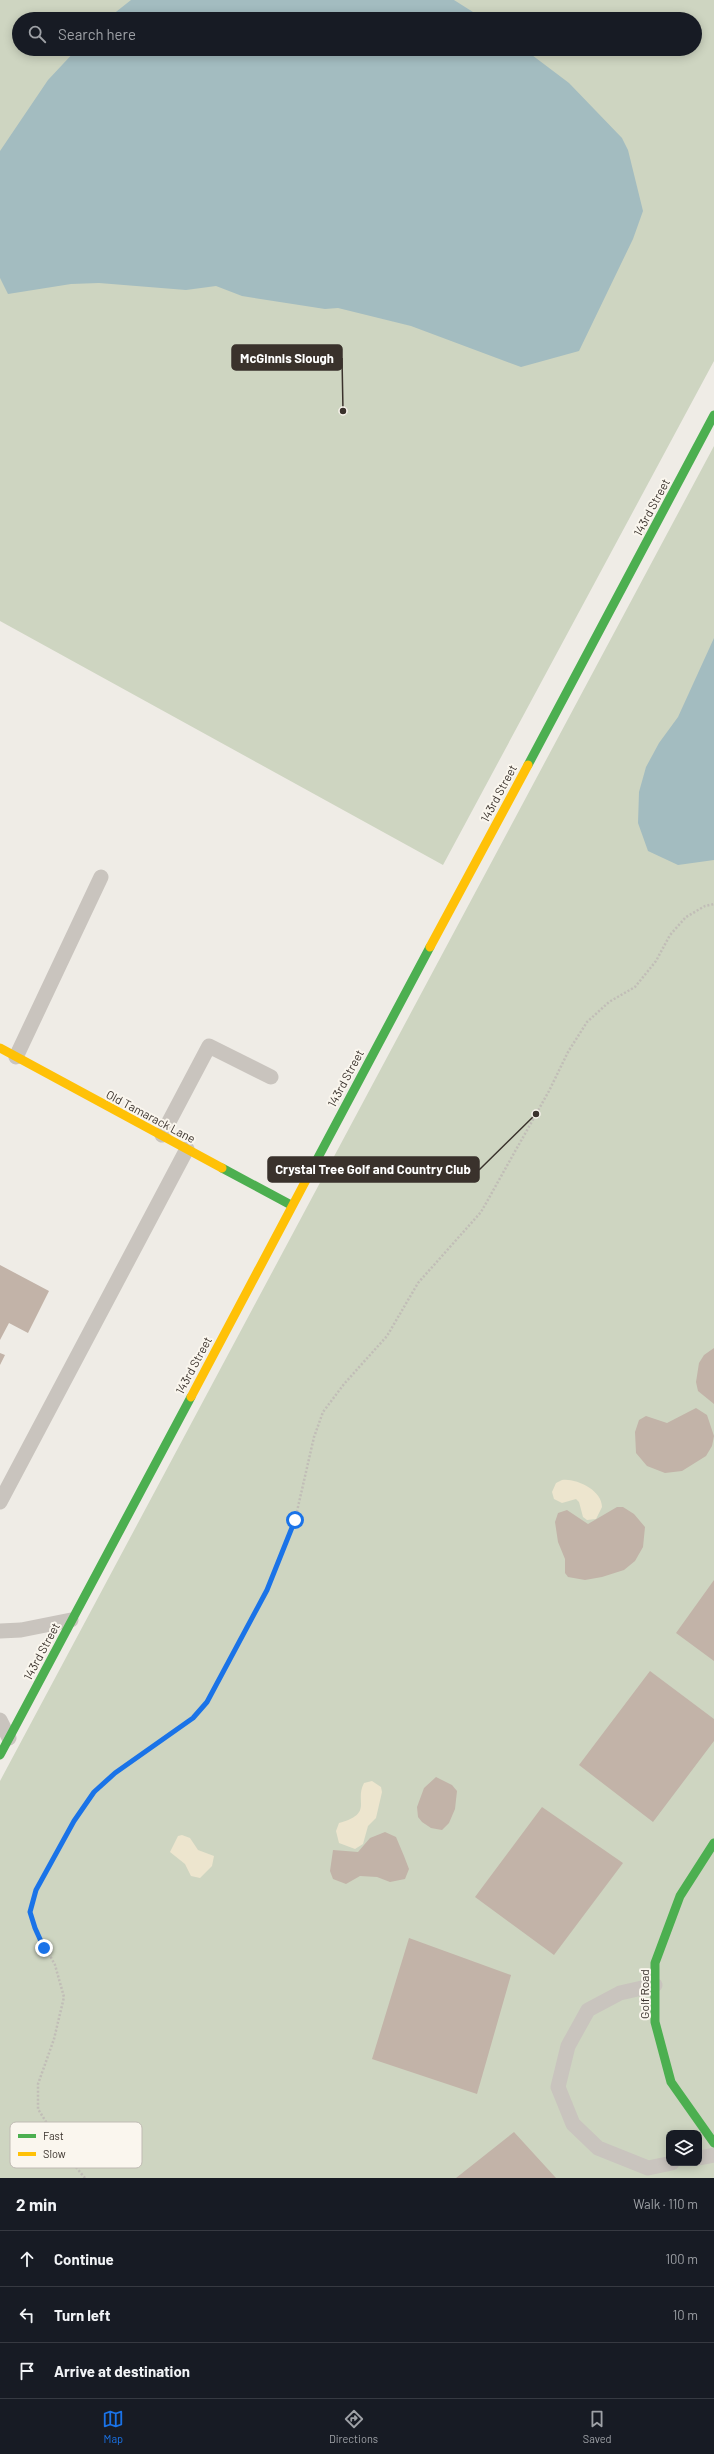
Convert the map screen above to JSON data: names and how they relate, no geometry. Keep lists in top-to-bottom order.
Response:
{
  "streets": {
    "main road": ["143rd Street", "Old Tamarack Lane", "Golf Road"]
  },
  "crossings": [
    ["143rd Street", "Old Tamarack Lane"]
  ],
  "places": ["McGinnis Slough", "Crystal Tree Golf and Country Club"],
  "legend": ["Fast", "Slow"],
  "page": {
    "search": "Search here",
    "heading": ["2 min", "Walk · 110 m"],
    "list": [
      ["Continue", "100 m"],
      ["Turn left", "10 m"],
      "Arrive at destination"
    ],
    "nav": ["Map", "Directions", "Saved"]
  }
}
